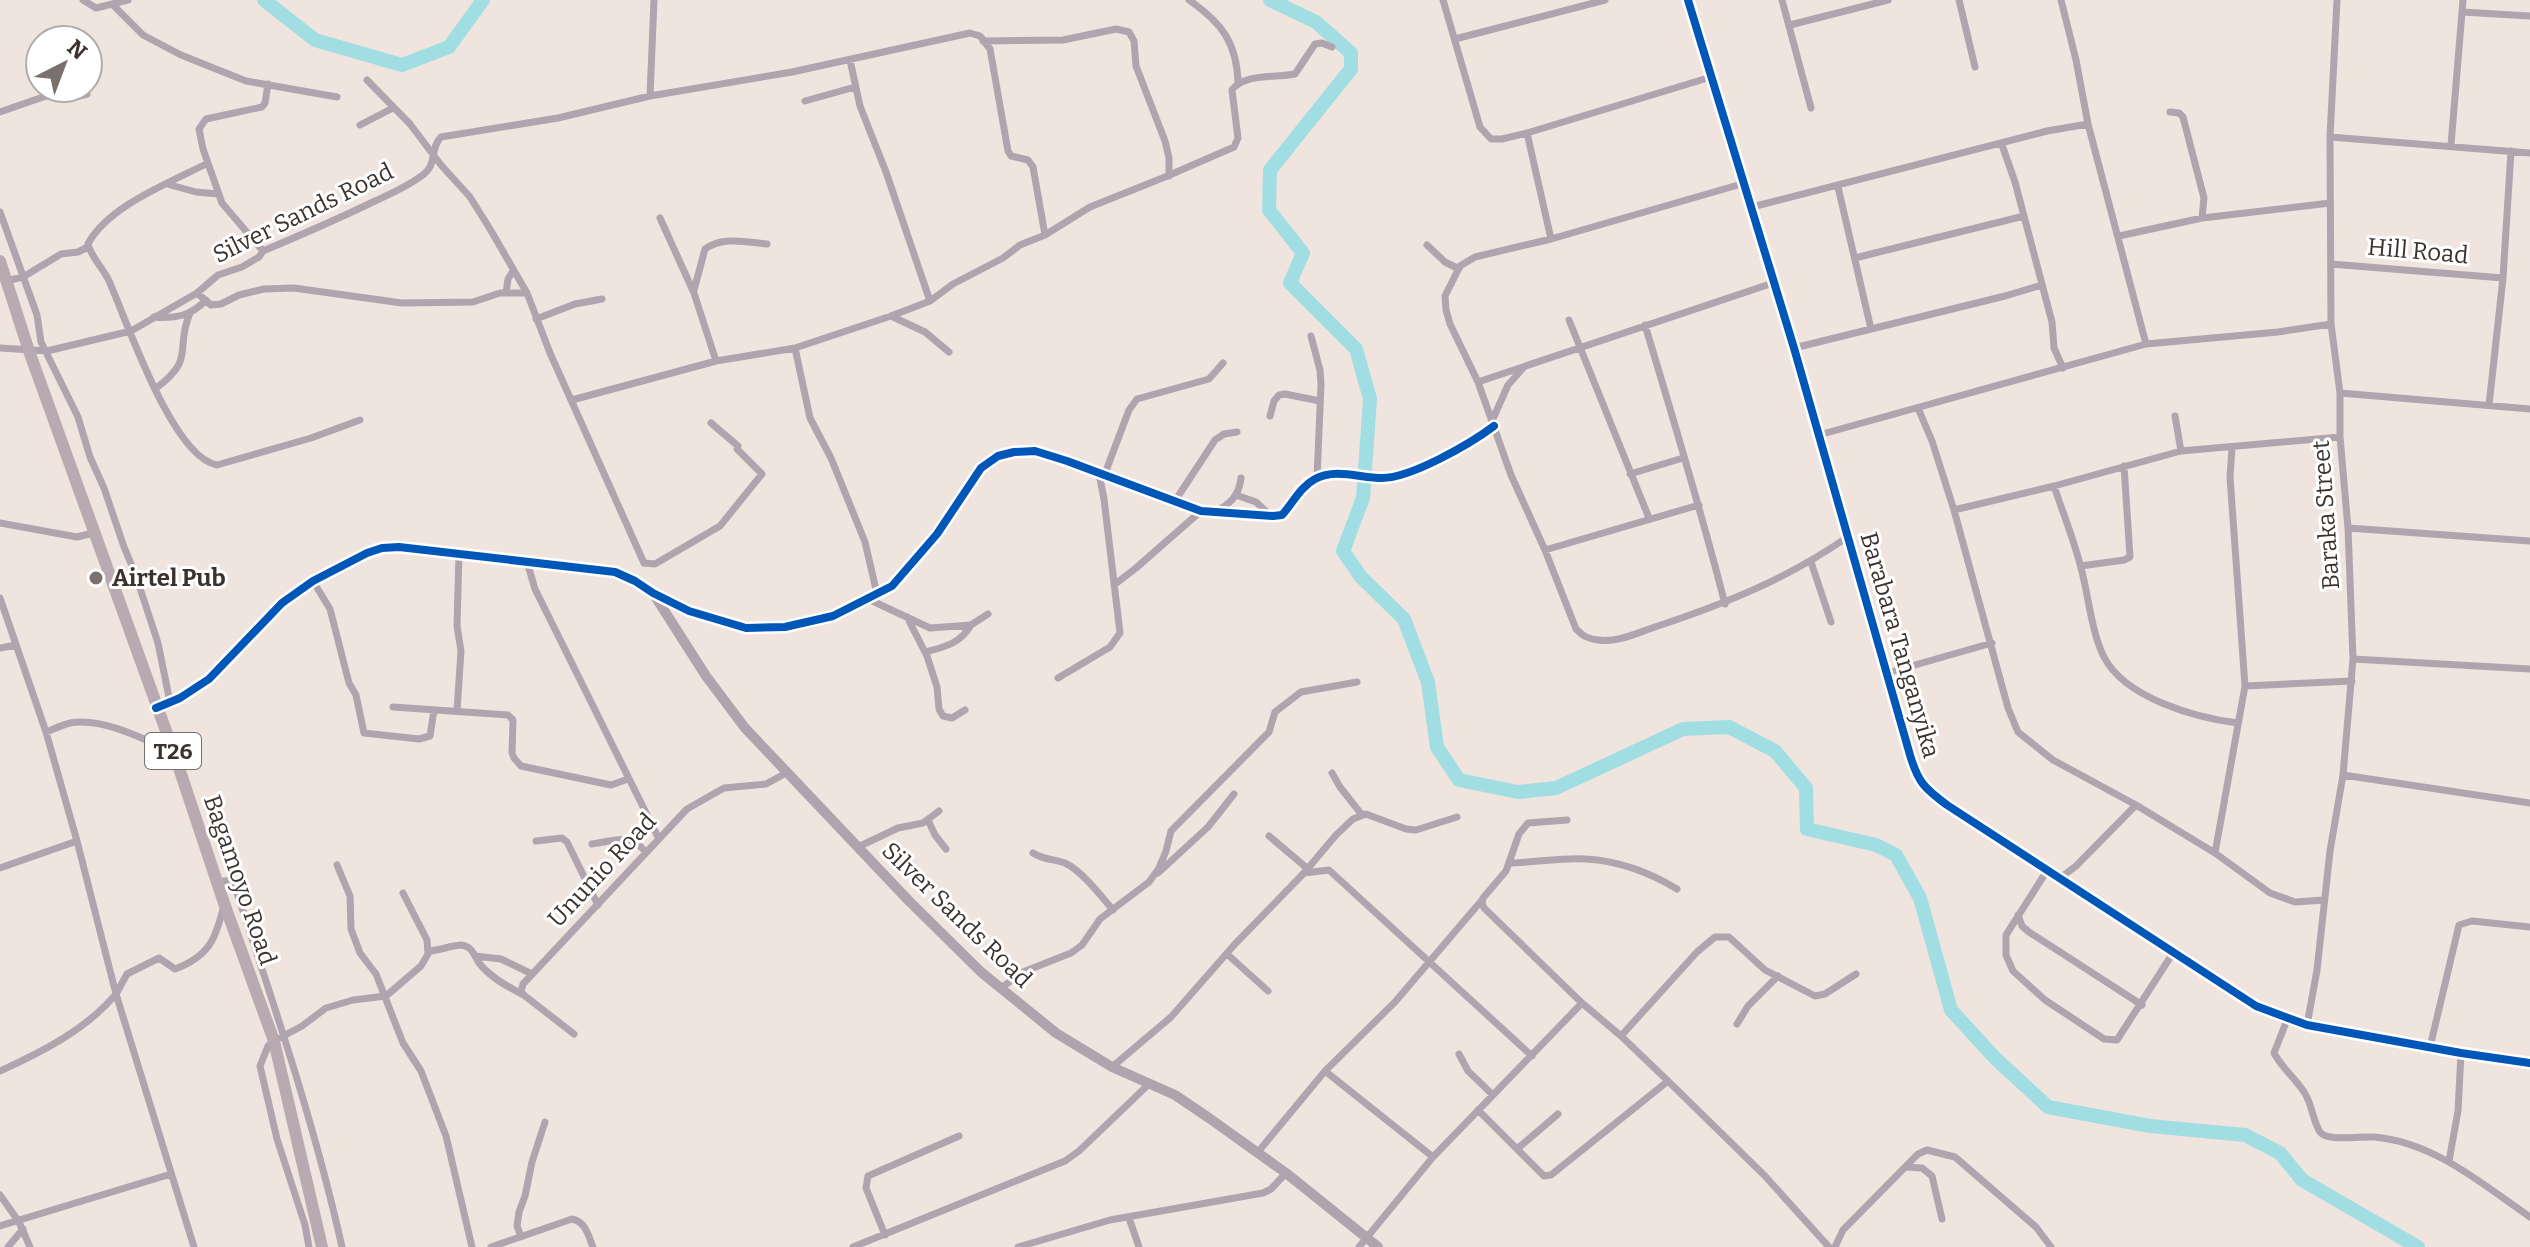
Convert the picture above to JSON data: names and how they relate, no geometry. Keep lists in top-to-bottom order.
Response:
{
  "streets": {
    "highway": ["T26", "Bagamoyo Road"],
    "street": [
      "Silver Sands Road",
      "Hill Road",
      "Baraka Street",
      "Barabara Tanganyika",
      "Ununio Road"
    ]
  },
  "crossings": [
    ["Silver Sands Road", "Ununio Road"],
    ["Silver Sands Road", "Bagamoyo Road"],
    ["Hill Road", "Baraka Street"],
    ["Baraka Street", "Barabara Tanganyika"]
  ],
  "places": ["Airtel Pub"],
  "north": "top right"
}
